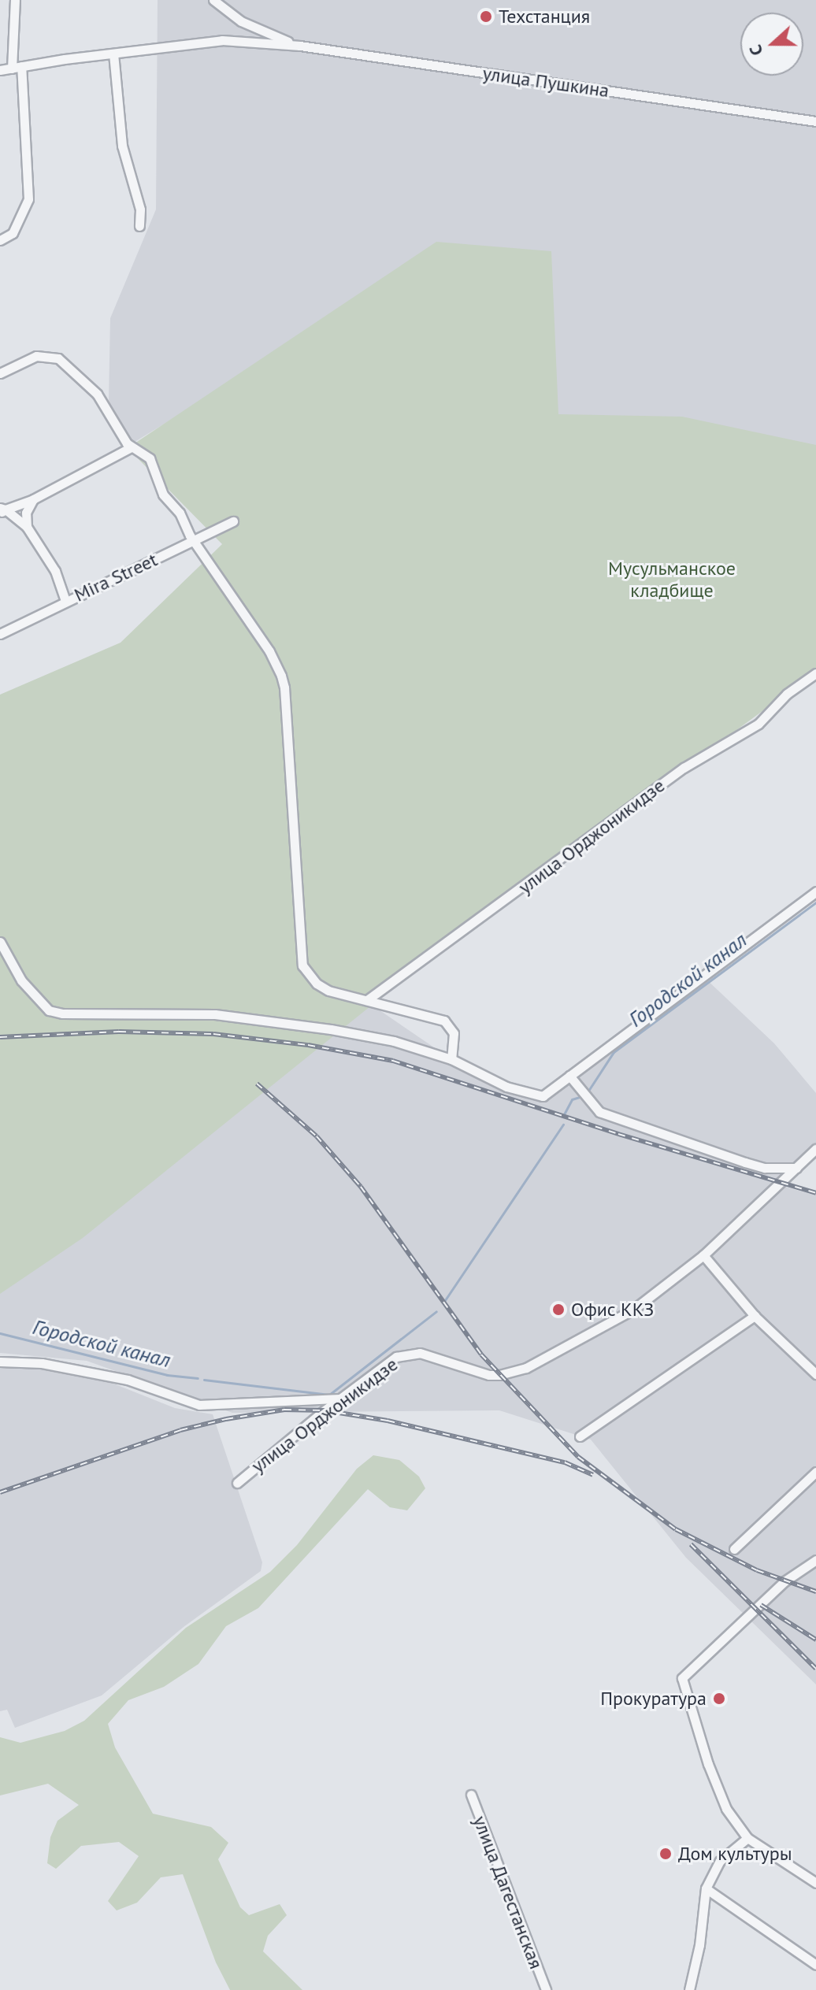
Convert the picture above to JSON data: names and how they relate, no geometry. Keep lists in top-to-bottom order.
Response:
{
  "streets": {
    "street": ["Mira Street", "улица Орджоникидзе", "улица Дагестанская"]
  },
  "water": ["Городской канал"],
  "parks": ["Мусульманское кладбище"],
  "places": [
    "Техстанция",
    "Офис ККЗ",
    "Прокуратура",
    "Дом культуры"
  ],
  "north": "left"
}
